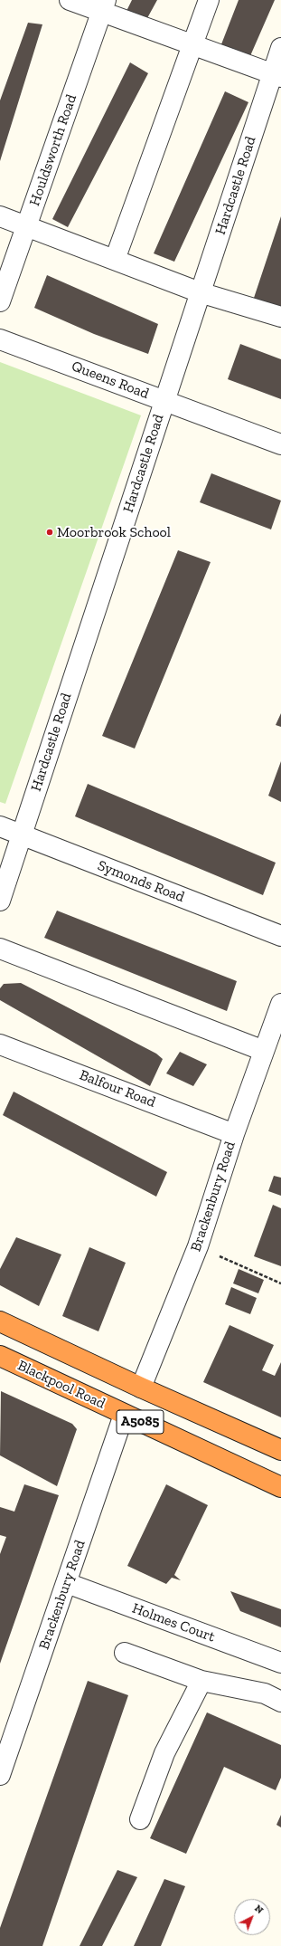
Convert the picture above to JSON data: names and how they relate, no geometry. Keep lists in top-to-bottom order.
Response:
{
  "streets": {
    "highway": ["Blackpool Road", "A5085"],
    "street": [
      "Houldsworth Road",
      "Hardcastle Road",
      "Queens Road",
      "Symonds Road",
      "Balfour Road",
      "Brackenbury Road",
      "Holmes Court"
    ]
  },
  "crossings": [
    ["Hardcastle Road", "Queens Road"],
    ["Hardcastle Road", "Symonds Road"],
    ["Balfour Road", "Brackenbury Road"],
    ["Brackenbury Road", "Blackpool Road"],
    ["Brackenbury Road", "A5085"],
    ["Brackenbury Road", "Holmes Court"]
  ],
  "places": ["Moorbrook School"],
  "north": "top right"
}
